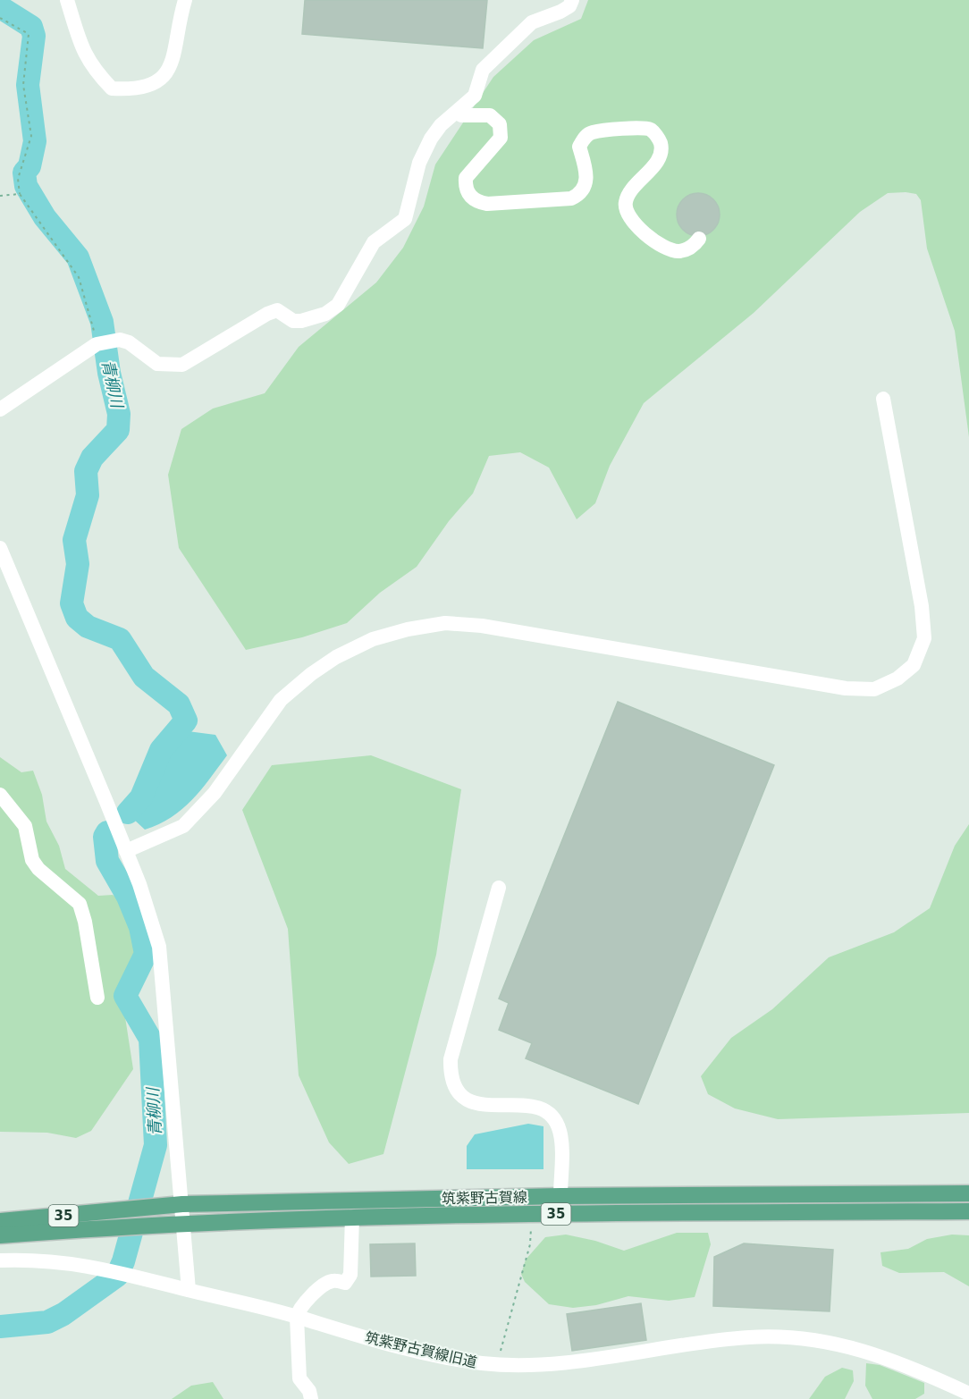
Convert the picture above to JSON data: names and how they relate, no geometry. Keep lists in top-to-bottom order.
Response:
{
  "streets": {
    "main road": ["筑紫野古賀線", "35"],
    "street": ["筑紫野古賀線旧道"]
  },
  "water": ["青柳川"]
}
